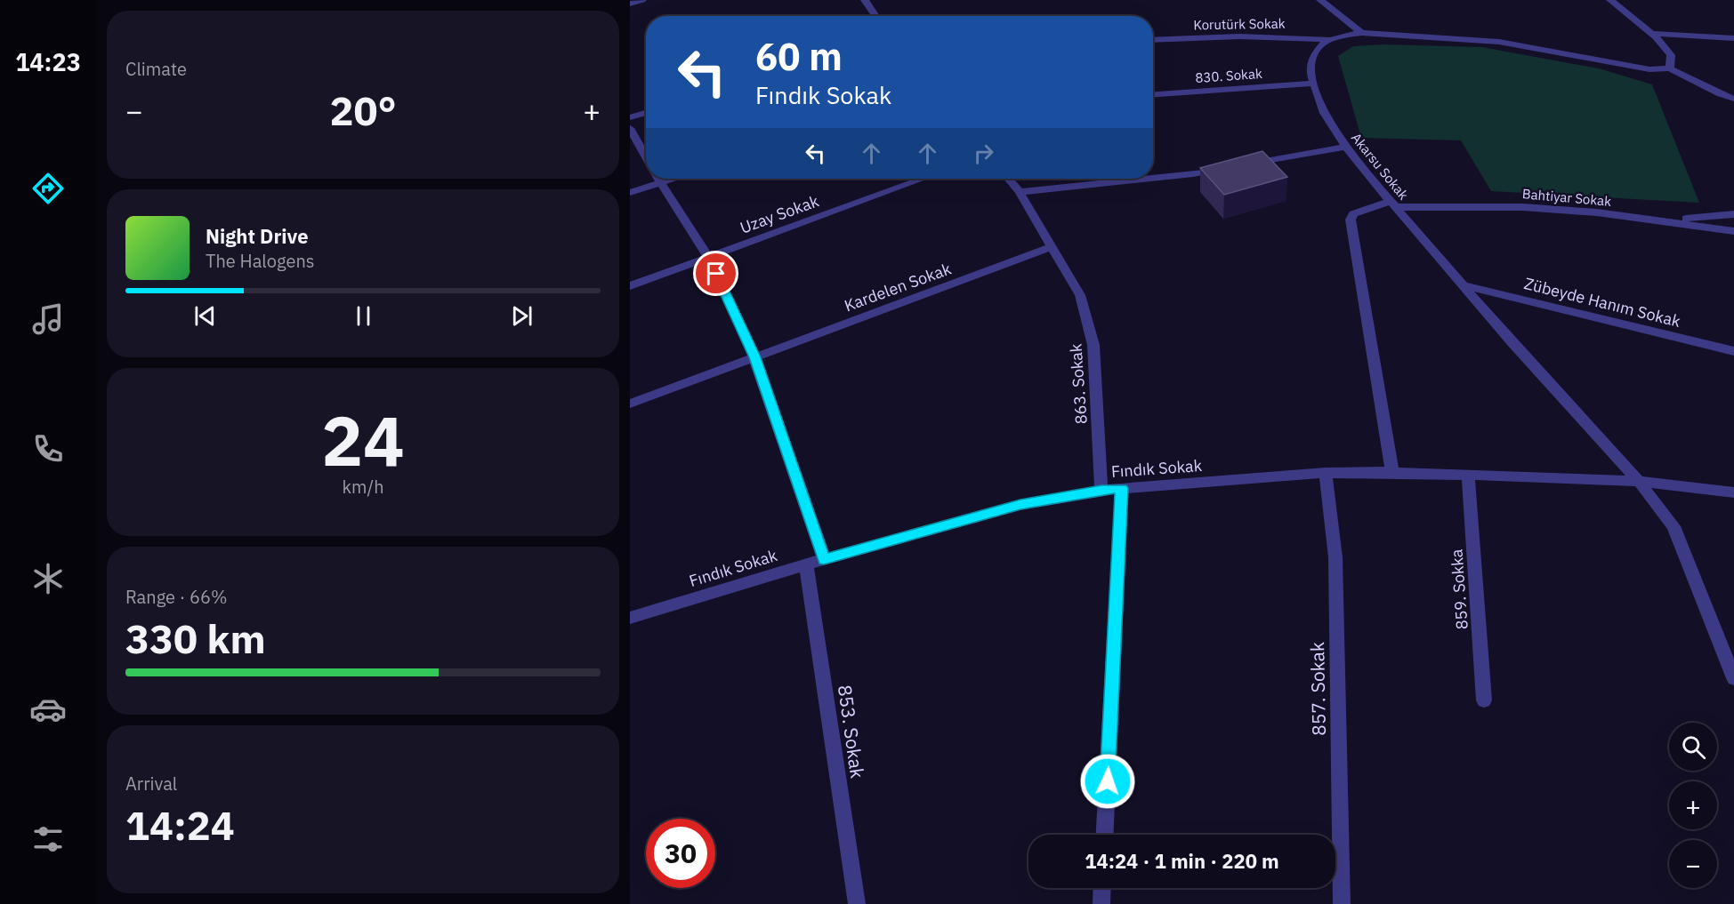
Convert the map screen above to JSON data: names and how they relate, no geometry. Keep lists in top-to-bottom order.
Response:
{
  "streets": {
    "street": [
      "Korutürk Sokak",
      "830. Sokak",
      "Akarsu Sokak",
      "Bahtiyar Sokak",
      "Uzay Sokak",
      "Kardelen Sokak",
      "Zübeyde Hanım Sokak",
      "863. Sokak",
      "Fındık Sokak",
      "859. Sokka",
      "857. Sokak",
      "853. Sokak"
    ]
  },
  "crossings": [
    ["Korutürk Sokak", "Akarsu Sokak"],
    ["830. Sokak", "Akarsu Sokak"],
    ["Akarsu Sokak", "Bahtiyar Sokak"],
    ["Akarsu Sokak", "Zübeyde Hanım Sokak"],
    ["Akarsu Sokak", "Fındık Sokak"],
    ["Bahtiyar Sokak", "Fındık Sokak"],
    ["Kardelen Sokak", "863. Sokak"],
    ["863. Sokak", "Fındık Sokak"],
    ["Fındık Sokak", "859. Sokka"],
    ["Fındık Sokak", "857. Sokak"],
    ["Fındık Sokak", "853. Sokak"]
  ],
  "page": {
    "tabs": "14:23",
    "tile": [
      "Climate",
      ["24", "km/h"],
      ["Range · 66%", "330 km"],
      ["Arrival", "14:24"]
    ],
    "turn": ["60 m", "Fındık Sokak"],
    "heat": ["−", "20°", "+"],
    "song": ["Night Drive", "The Halogens"],
    "map_buttons": ["+", "−"],
    "limit": "30",
    "trip": "14:24 · 1 min · 220 m"
  }
}
